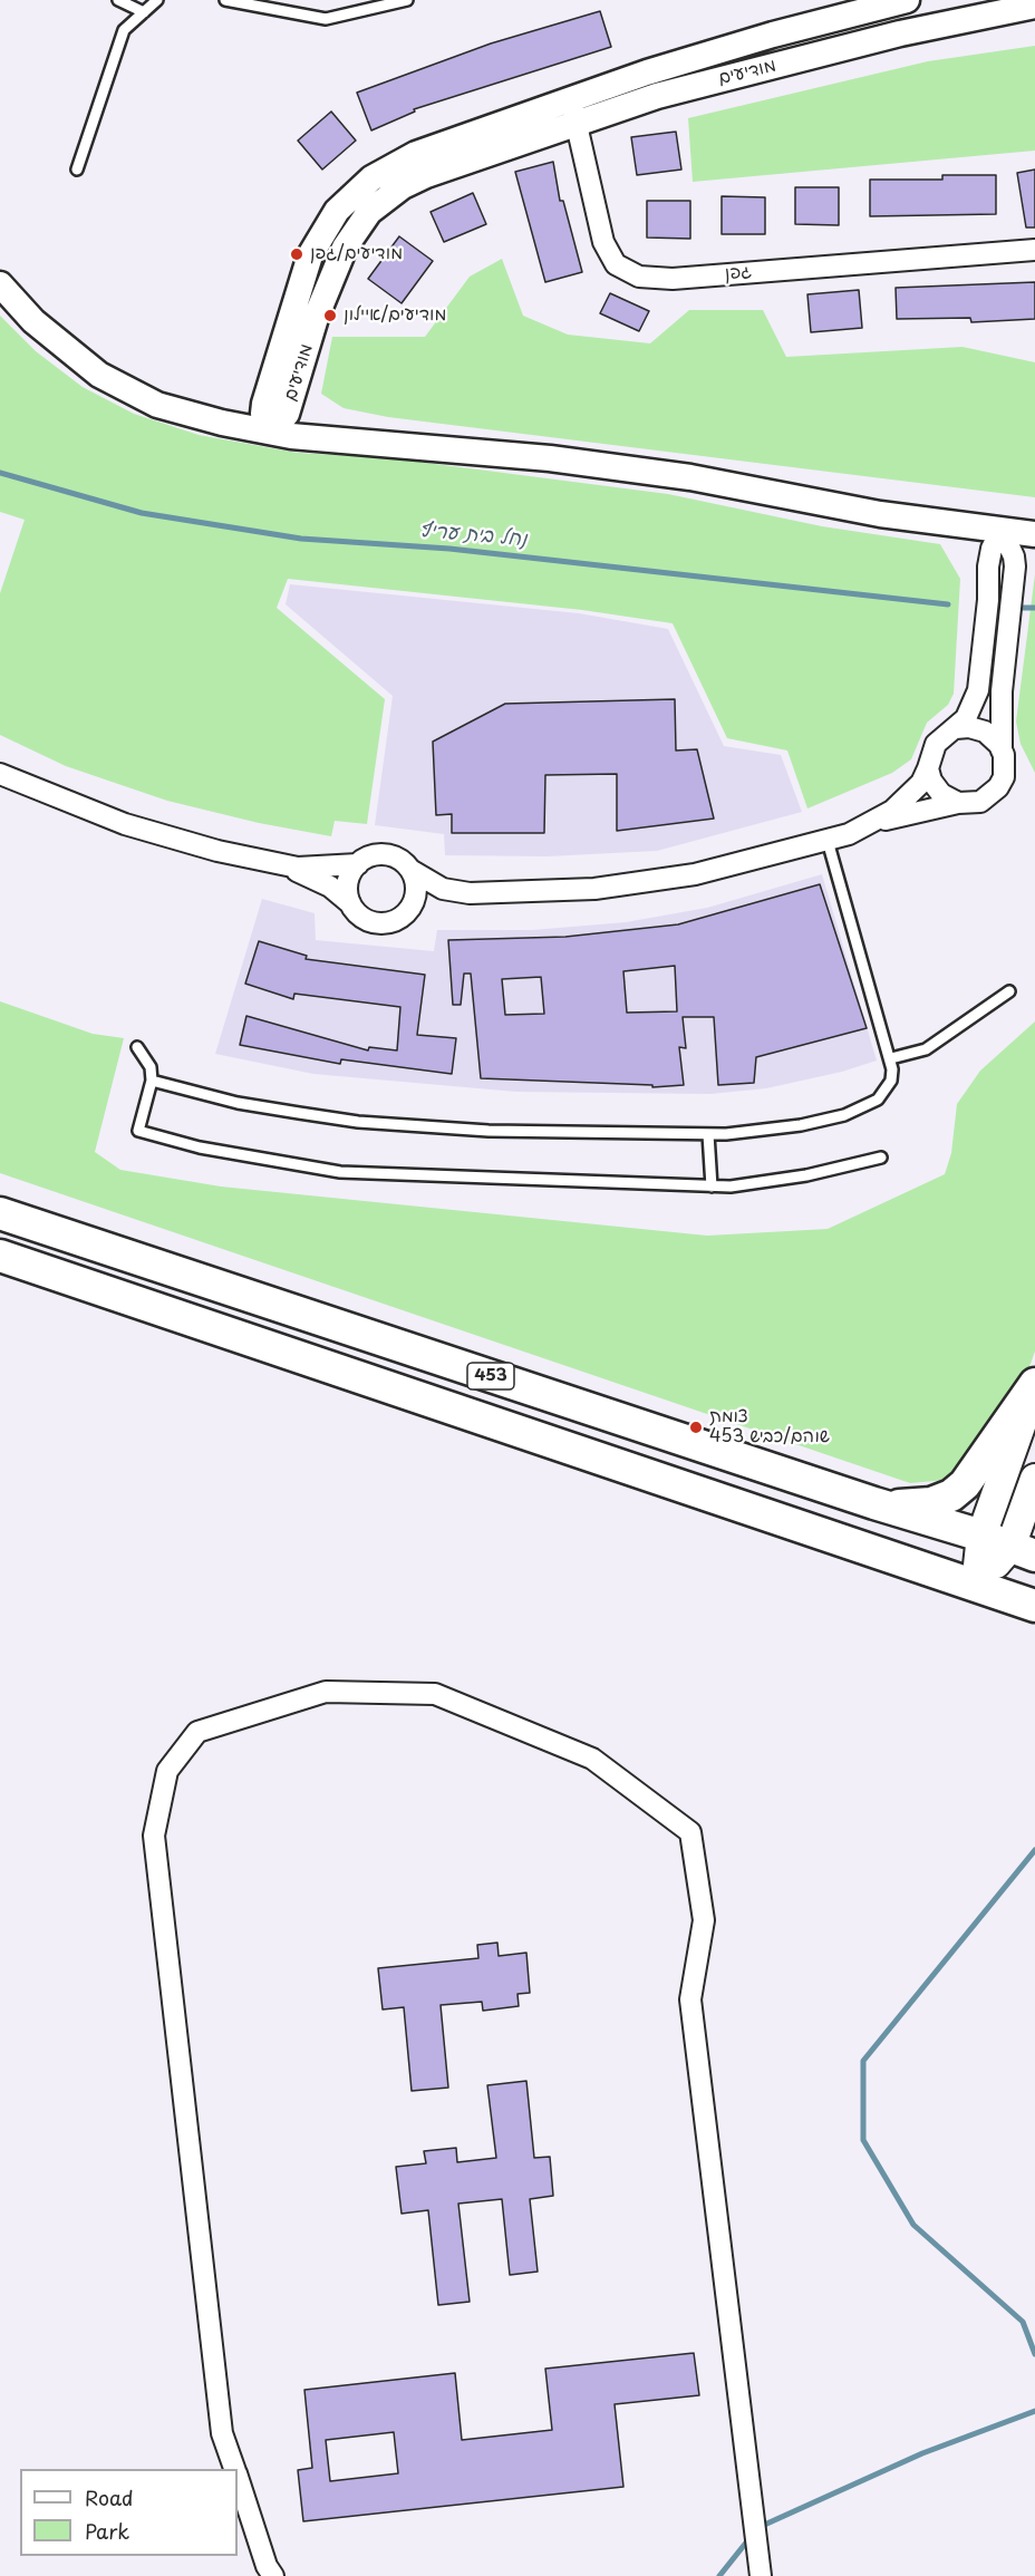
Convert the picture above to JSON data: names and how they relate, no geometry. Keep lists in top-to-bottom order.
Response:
{
  "streets": {
    "main road": ["453"],
    "street": ["מודיעים", "גפן"]
  },
  "crossings": [
    ["מודיעים", "גפן"]
  ],
  "water": ["נחל בית עריף"],
  "places": ["מודיעים/גפן", "מודיעים/איילון", "צומת שוהם/כביש 453"],
  "legend": ["Road", "Park"]
}
